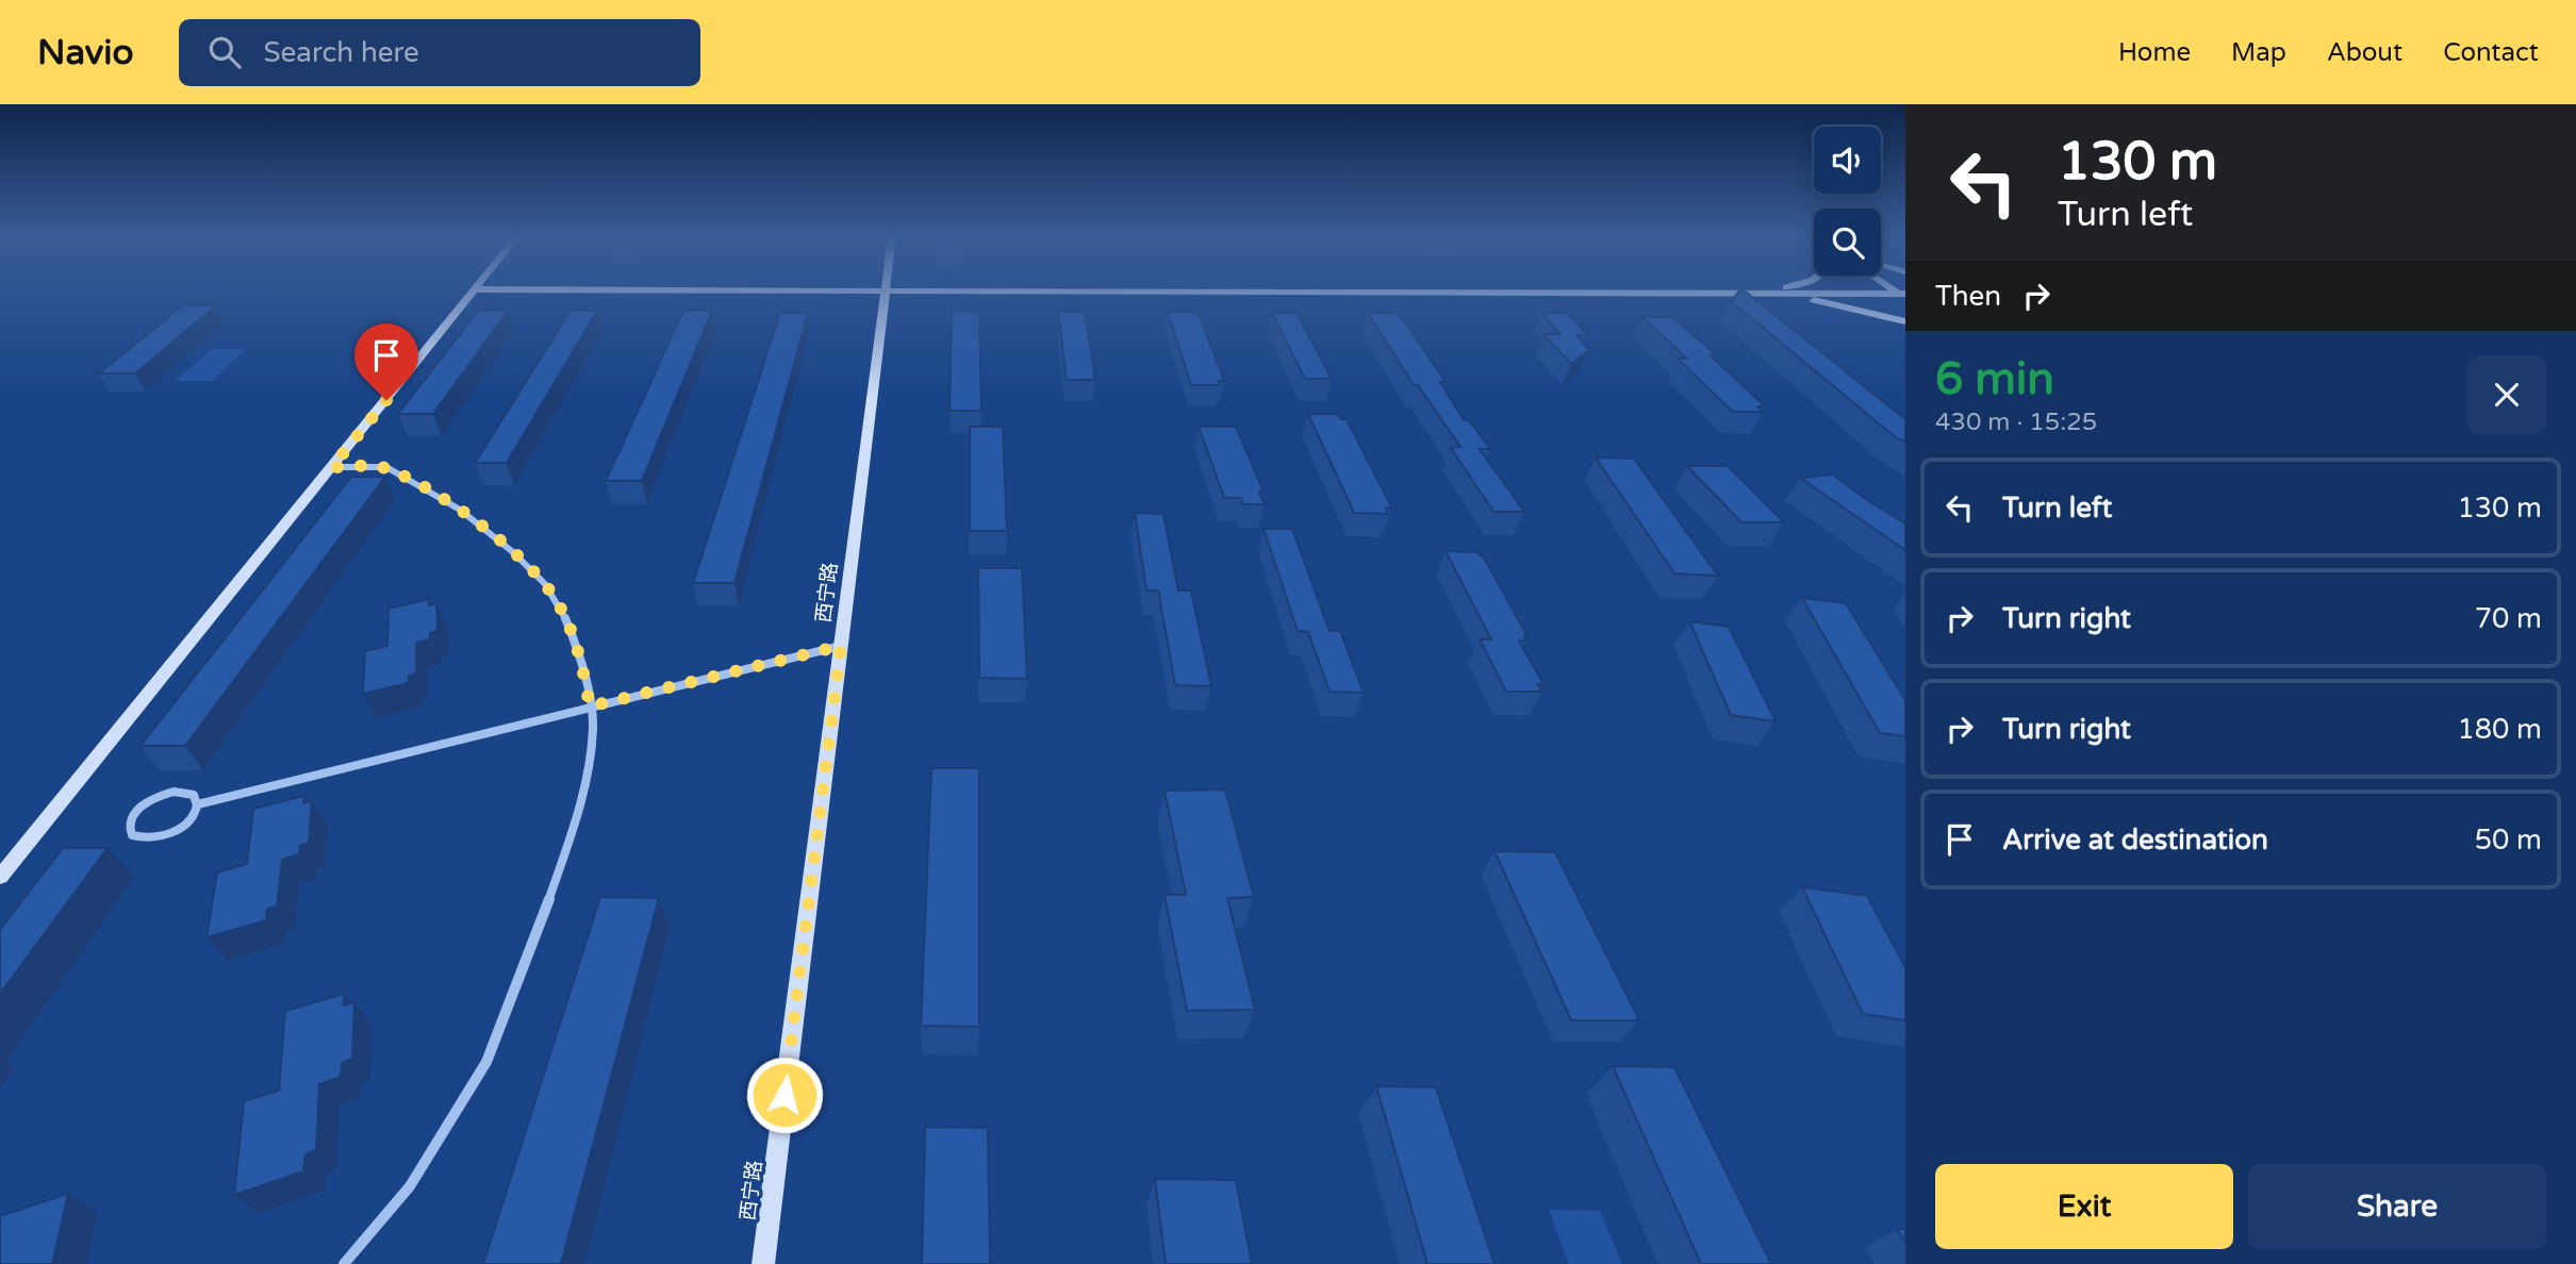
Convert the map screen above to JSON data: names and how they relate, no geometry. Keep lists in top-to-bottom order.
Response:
{
  "streets": {
    "street": ["西宁路"]
  },
  "page": {
    "header": "Navio",
    "search": "Search here",
    "nav": [
      "Home",
      "Map",
      "About",
      "Contact"
    ],
    "turn": ["130 m", "Turn left"],
    "then": "Then",
    "heading": ["6 min", "430 m · 15:25"],
    "list": [
      {
        "name": "Turn left",
        "value": "130 m"
      },
      {
        "name": "Turn right",
        "value": "70 m"
      },
      {
        "name": "Turn right",
        "value": "180 m"
      },
      {
        "name": "Arrive at destination",
        "value": "50 m"
      }
    ],
    "buttons": ["Exit", "Share"]
  }
}
